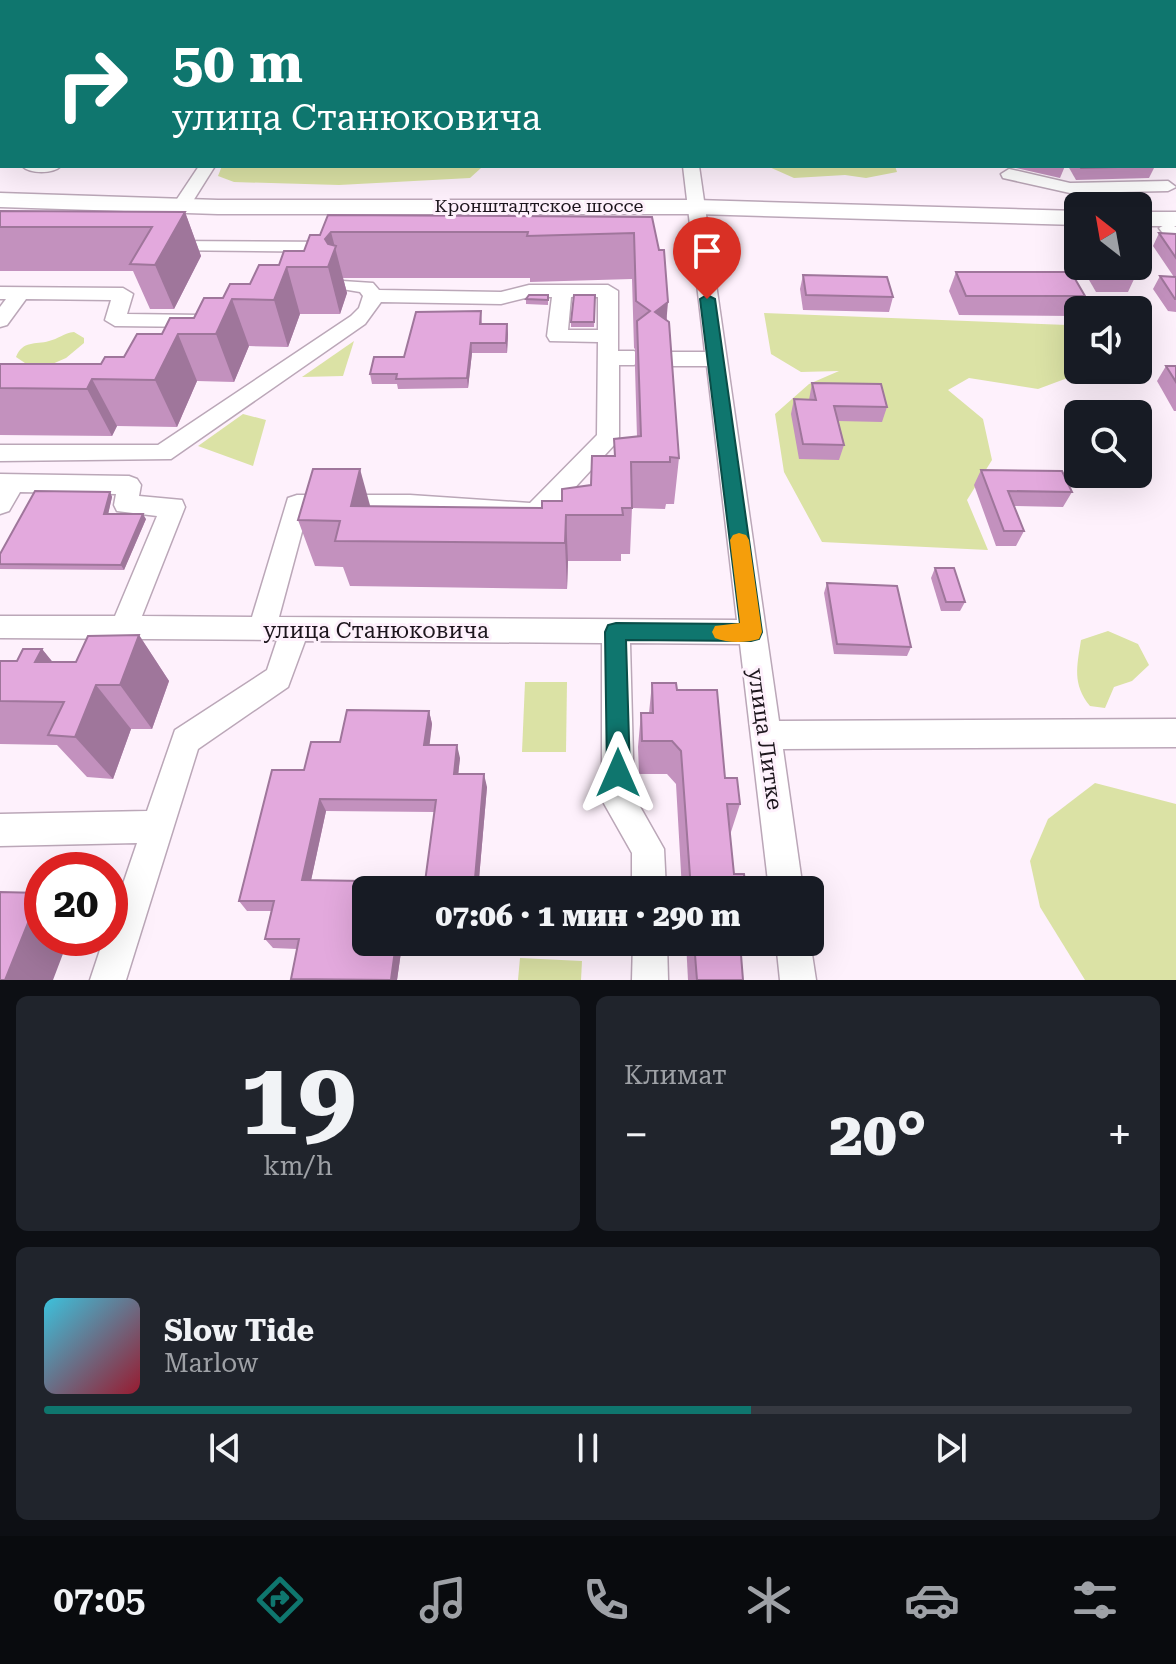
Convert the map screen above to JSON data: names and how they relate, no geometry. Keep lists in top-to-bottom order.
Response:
{
  "streets": {
    "main road": ["Кронштадтское шоссе"],
    "street": ["улица Станюковича", "улица Литке"]
  },
  "crossings": [
    ["Кронштадтское шоссе", "улица Литке"],
    ["улица Станюковича", "улица Литке"]
  ],
  "north": "top left",
  "page": {
    "turn": ["50 m", "улица Станюковича"],
    "limit": "20",
    "trip": "07:06 · 1 мин · 290 m",
    "tile": [
      ["19", "km/h"],
      "Климат"
    ],
    "heat": ["−", "20°", "+"],
    "song": ["Slow Tide", "Marlow"],
    "tabs": "07:05"
  }
}
